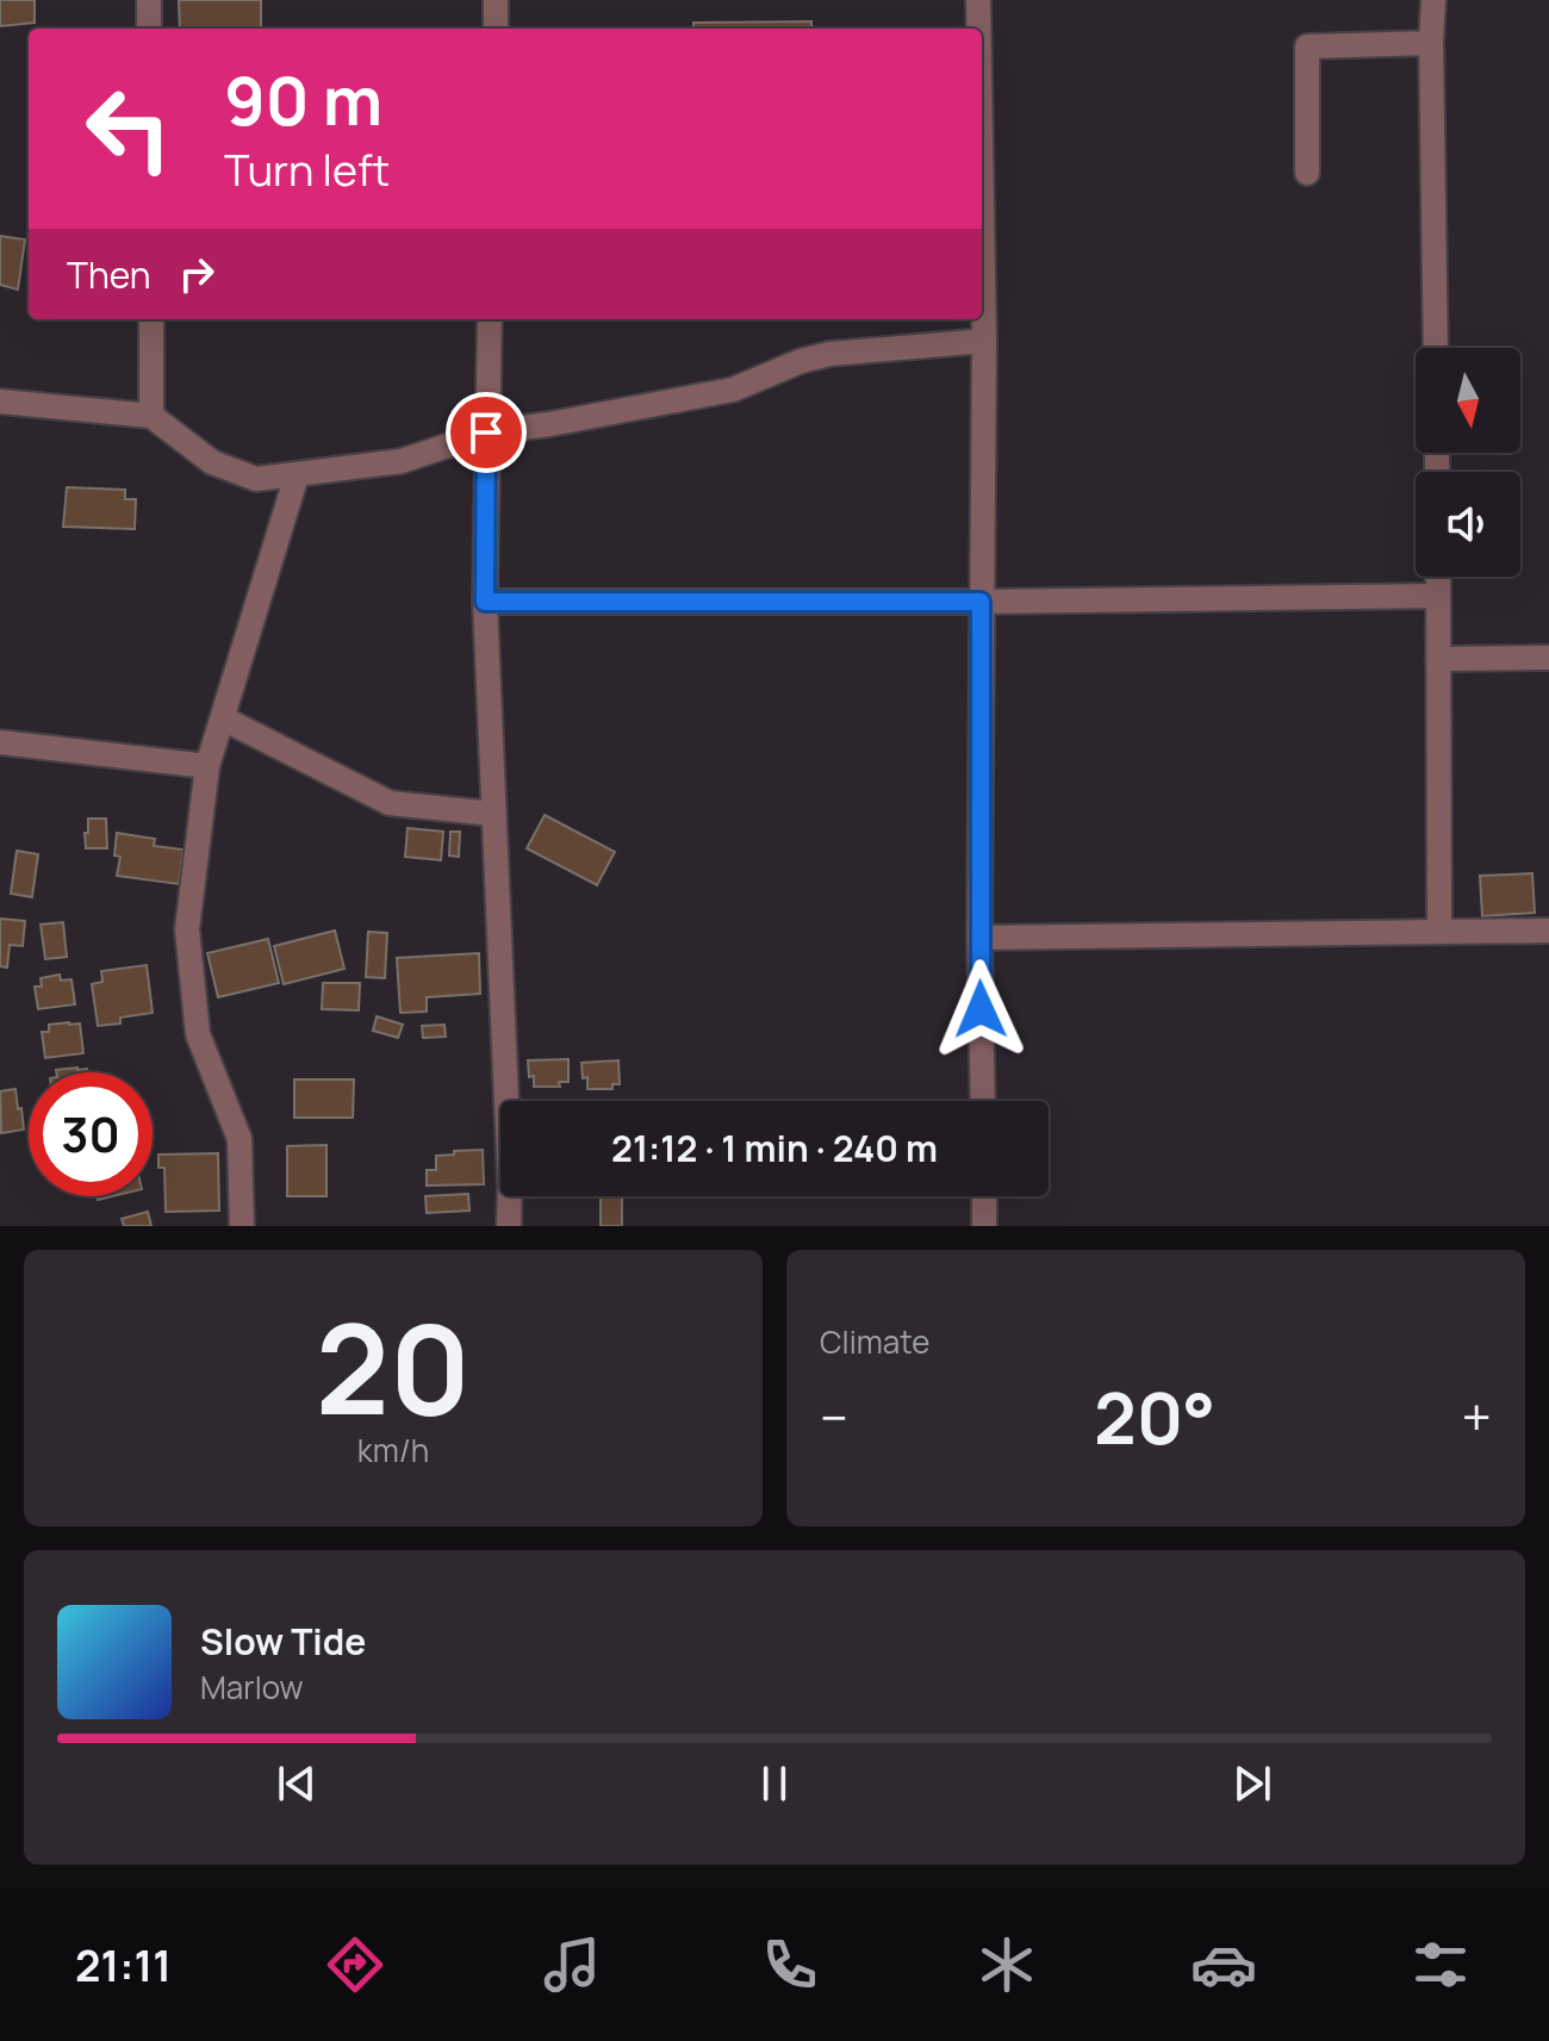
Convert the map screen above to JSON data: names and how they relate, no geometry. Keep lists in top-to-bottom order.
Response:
{
  "north": "bottom",
  "page": {
    "turn": ["90 m", "Turn left"],
    "then": "Then",
    "limit": "30",
    "trip": "21:12 · 1 min · 240 m",
    "tile": [
      ["20", "km/h"],
      "Climate"
    ],
    "heat": ["−", "20°", "+"],
    "song": ["Slow Tide", "Marlow"],
    "tabs": "21:11"
  }
}
